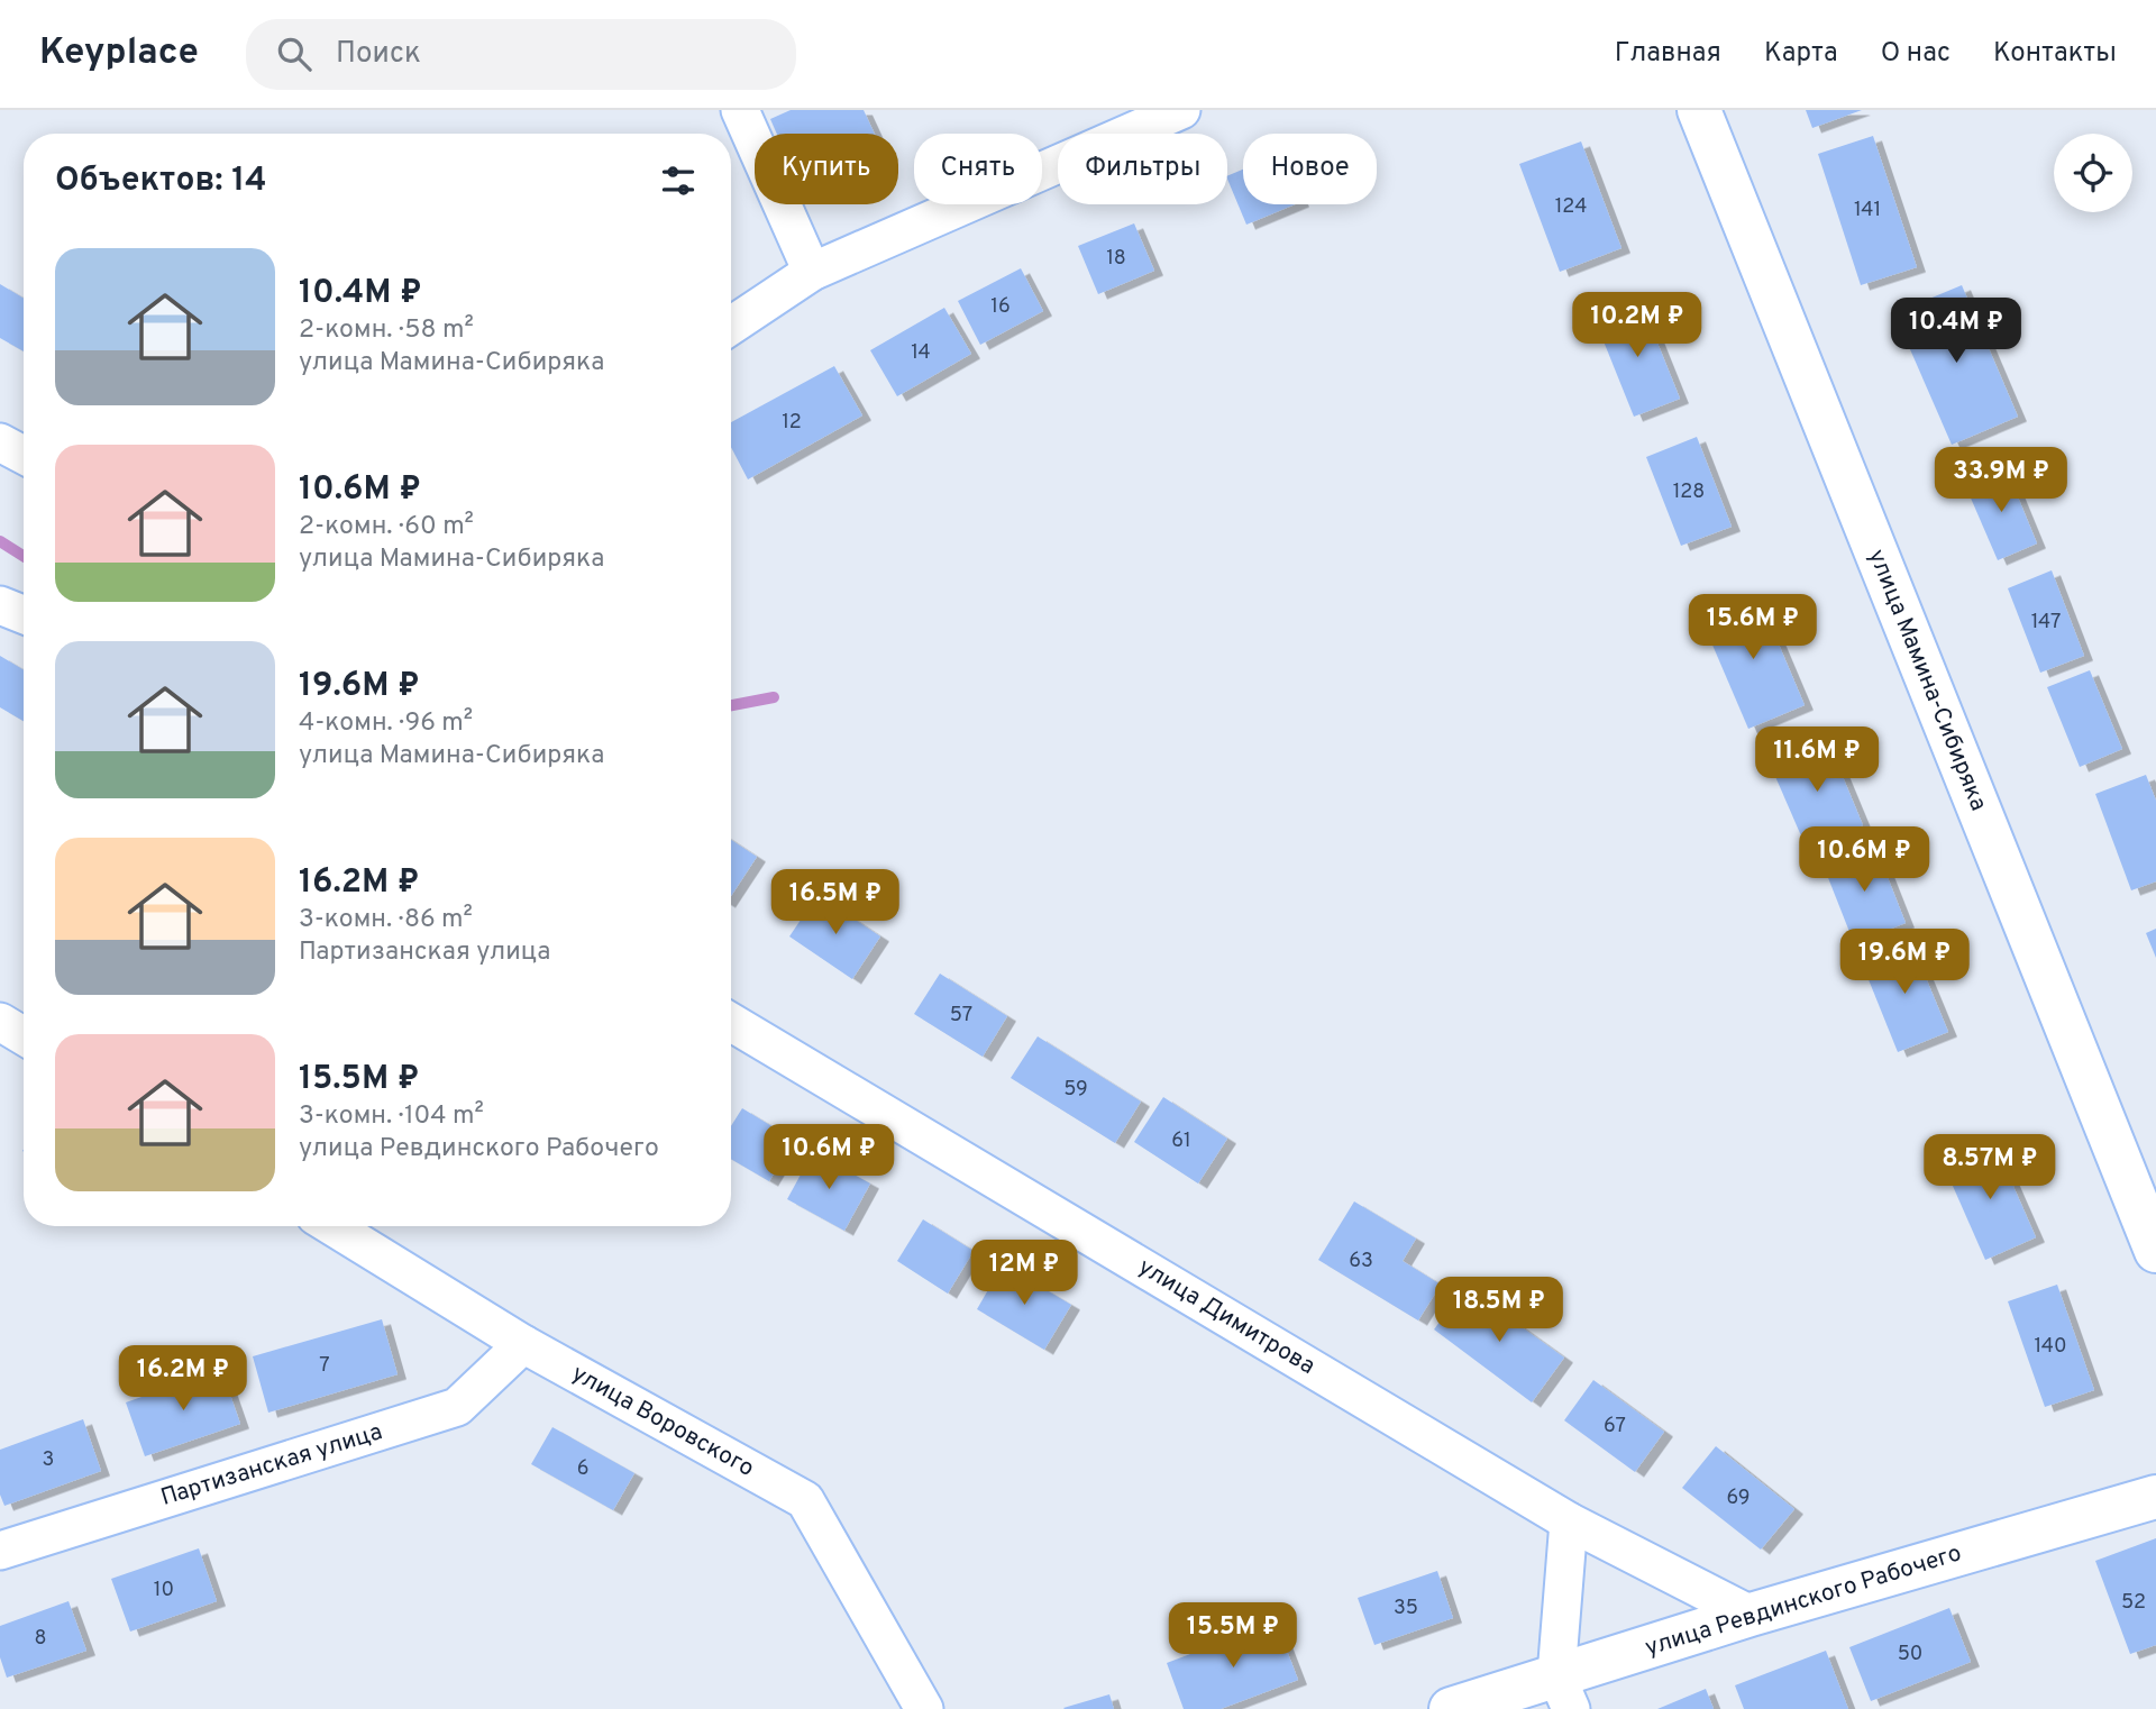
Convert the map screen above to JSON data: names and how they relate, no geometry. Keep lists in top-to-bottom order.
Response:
{
  "streets": {
    "street": [
      "улица Мамина-Сибиряка",
      "улица Димитрова",
      "улица Воровского",
      "Партизанская улица",
      "улица Ревдинского Рабочего"
    ]
  },
  "crossings": [
    ["улица Димитрова", "улица Ревдинского Рабочего"],
    ["улица Воровского", "Партизанская улица"]
  ],
  "house_numbers": [
    "124",
    "141",
    "18",
    "16",
    "14",
    "12",
    "128",
    "147",
    "57",
    "59",
    "61",
    "63",
    "140",
    "7",
    "67",
    "3",
    "6",
    "69",
    "10",
    "52",
    "35",
    "8",
    "50"
  ],
  "page": {
    "header": "Keyplace",
    "search": "Поиск",
    "nav": [
      "Главная",
      "Карта",
      "О нас",
      "Контакты"
    ],
    "chip": [
      "Купить",
      "Снять",
      "Фильтры",
      "Новое"
    ],
    "heading": "Объектов: 14",
    "list": [
      {
        "name": "10.4M ₽",
        "note": "2-комн. · 58 m² · улица Мамина-Сибиряка"
      },
      {
        "name": "10.6M ₽",
        "note": "2-комн. · 60 m² · улица Мамина-Сибиряка"
      },
      {
        "name": "19.6M ₽",
        "note": "4-комн. · 96 m² · улица Мамина-Сибиряка"
      },
      {
        "name": "16.2M ₽",
        "note": "3-комн. · 86 m² · Партизанская улица"
      },
      {
        "name": "15.5M ₽",
        "note": "3-комн. · 104 m² · улица Ревдинского Рабочего"
      }
    ],
    "price": [
      "10.2M ₽",
      "10.4M ₽",
      "33.9M ₽",
      "15.6M ₽",
      "11.6M ₽",
      "10.6M ₽",
      "16.5M ₽",
      "19.6M ₽",
      "10.6M ₽",
      "8.57M ₽",
      "12M ₽",
      "18.5M ₽",
      "16.2M ₽",
      "15.5M ₽"
    ]
  }
}
